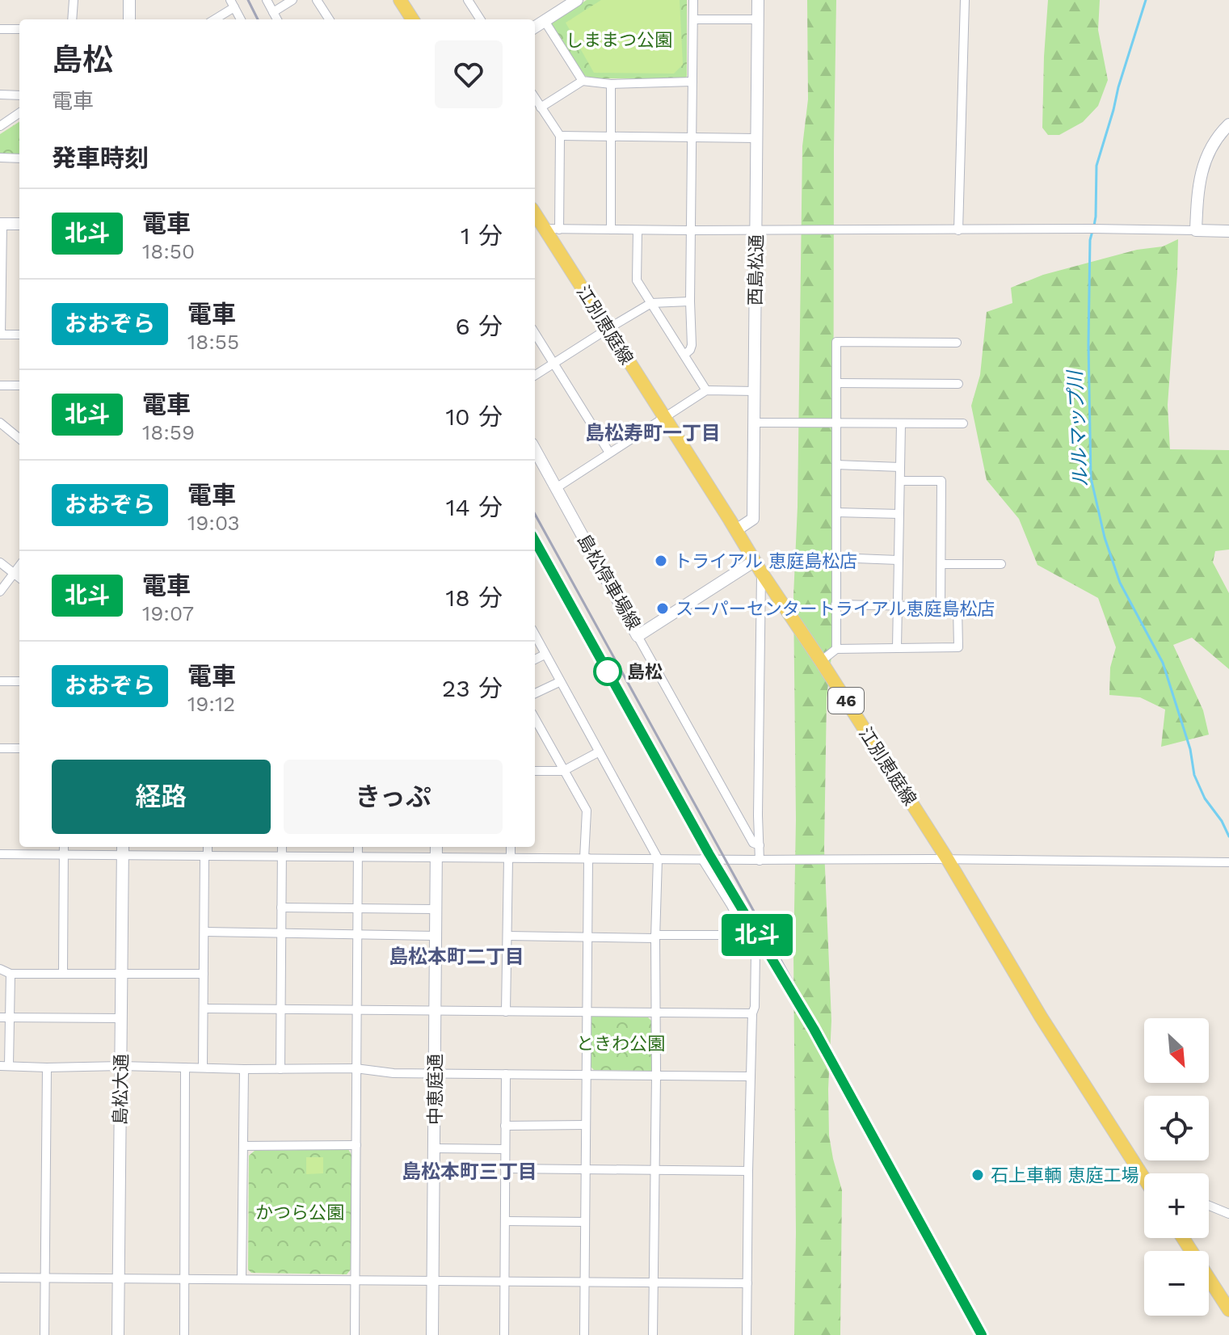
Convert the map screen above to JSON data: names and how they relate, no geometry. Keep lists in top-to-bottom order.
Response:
{
  "streets": {
    "main road": ["江別恵庭線", "46"],
    "street": [
      "西島松通",
      "島松停車場線",
      "島松大通",
      "中恵庭通"
    ]
  },
  "crossings": [
    ["西島松通", "江別恵庭線"],
    ["江別恵庭線", "島松停車場線"]
  ],
  "districts": ["島松寿町一丁目", "島松本町二丁目", "島松本町三丁目"],
  "water": ["ルルマップ川"],
  "parks": ["しままつ公園", "ときわ公園", "かつら公園"],
  "places": [
    "トライアル 恵庭島松店",
    "スーパーセンタートライアル恵庭島松店",
    "島松",
    "石上車輌 恵庭工場"
  ],
  "north": "bottom right",
  "page": {
    "on_map": "北斗",
    "heading": [
      ["島松", "電車"],
      "発車時刻"
    ],
    "list": [
      {
        "mark": "北斗",
        "name": "電車",
        "note": "18:50",
        "value": "1 分"
      },
      {
        "mark": "おおぞら",
        "name": "電車",
        "note": "18:55",
        "value": "6 分"
      },
      {
        "mark": "北斗",
        "name": "電車",
        "note": "18:59",
        "value": "10 分"
      },
      {
        "mark": "おおぞら",
        "name": "電車",
        "note": "19:03",
        "value": "14 分"
      },
      {
        "mark": "北斗",
        "name": "電車",
        "note": "19:07",
        "value": "18 分"
      },
      {
        "mark": "おおぞら",
        "name": "電車",
        "note": "19:12",
        "value": "23 分"
      }
    ],
    "buttons": ["経路", "きっぷ"],
    "map_buttons": ["+", "−"]
  }
}
